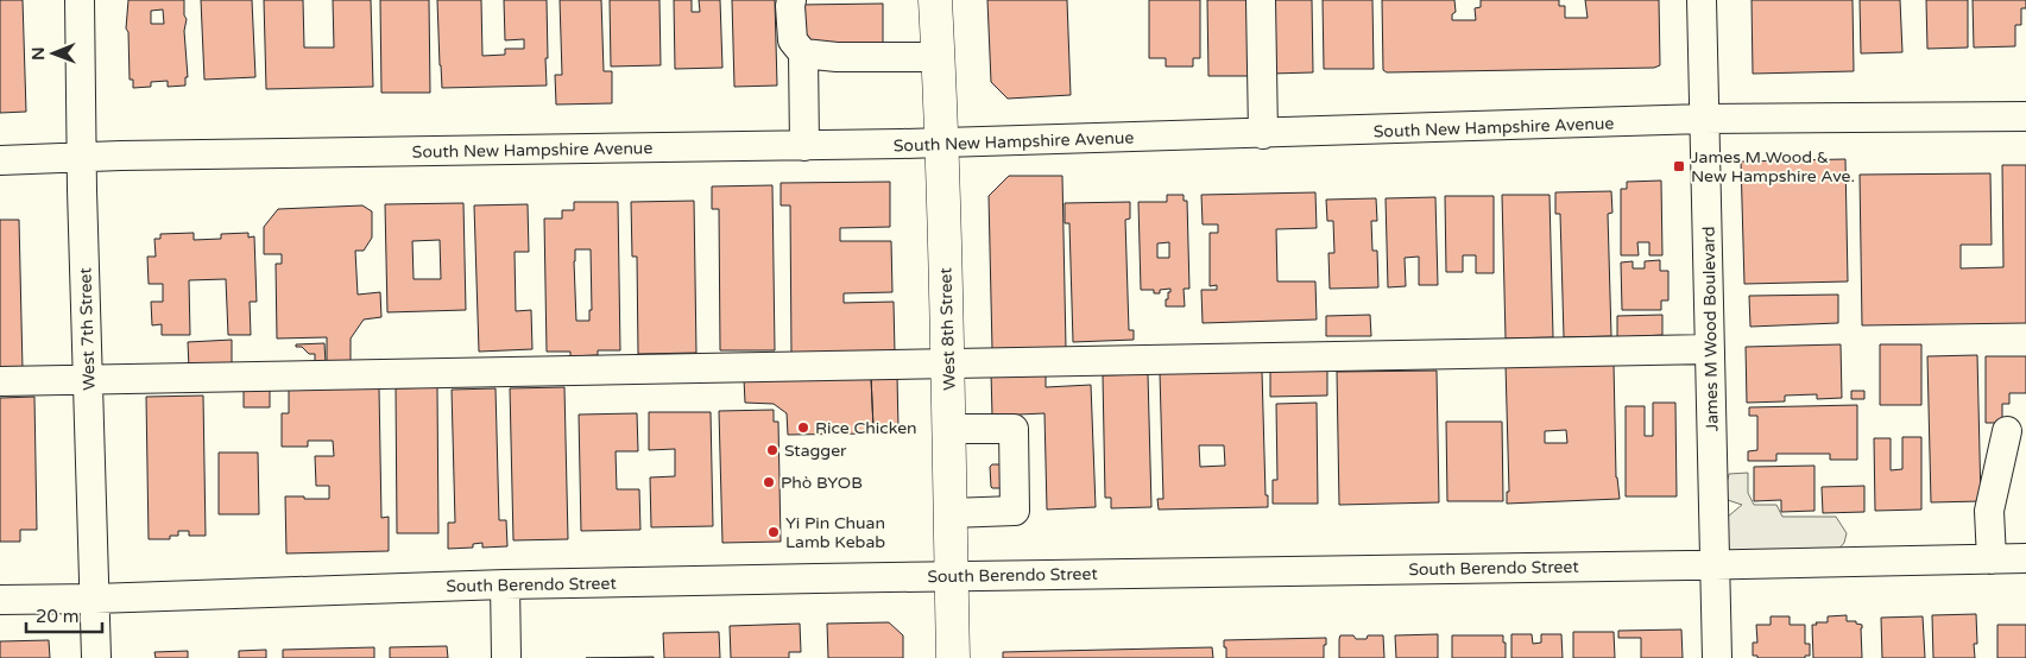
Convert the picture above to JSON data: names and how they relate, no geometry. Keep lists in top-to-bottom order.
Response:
{
  "streets": {
    "main road": ["West 8th Street"],
    "street": [
      "South New Hampshire Avenue",
      "West 7th Street",
      "James M Wood Boulevard",
      "South Berendo Street"
    ]
  },
  "crossings": [
    ["South New Hampshire Avenue", "West 7th Street"],
    ["South New Hampshire Avenue", "West 8th Street"],
    ["South New Hampshire Avenue", "James M Wood Boulevard"],
    ["West 7th Street", "South Berendo Street"],
    ["West 8th Street", "South Berendo Street"],
    ["James M Wood Boulevard", "South Berendo Street"]
  ],
  "places": {
    "transit": ["James M Wood & New Hampshire Ave."],
    "other": [
      "Rice Chicken",
      "Stagger",
      "Phò BYOB",
      "Yi Pin Chuan Lamb Kebab"
    ]
  },
  "scale_bar": "20 m",
  "north": "left"
}
